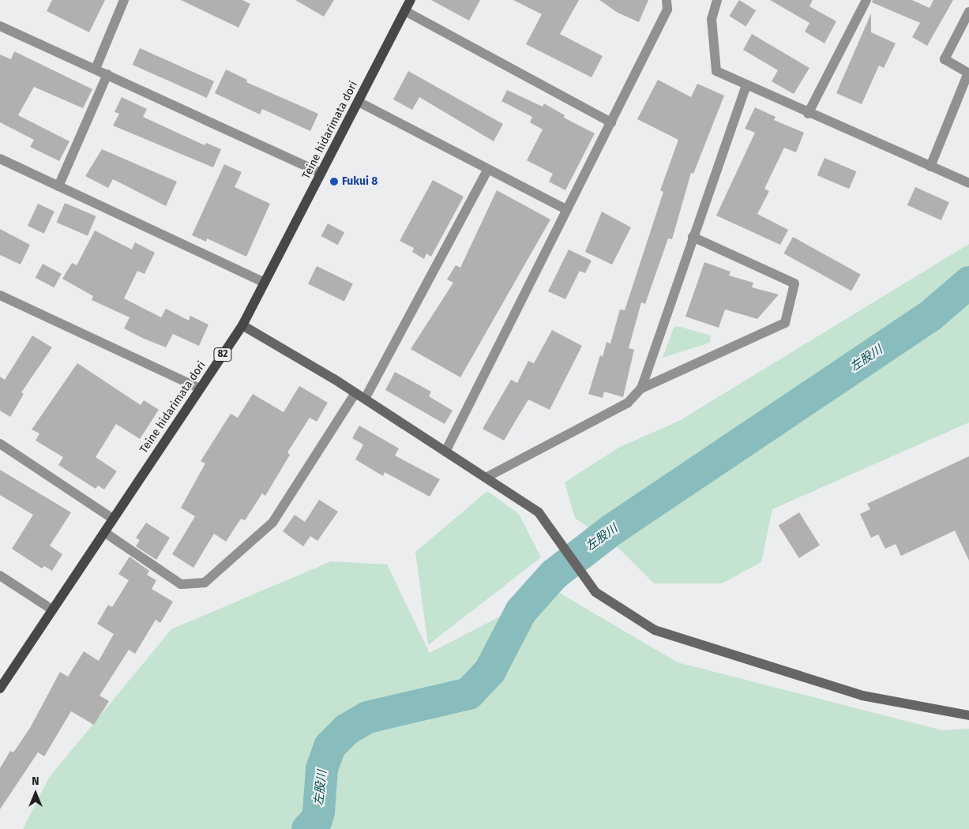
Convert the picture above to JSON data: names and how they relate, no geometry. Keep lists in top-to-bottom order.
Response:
{
  "streets": {
    "main road": ["Teine hidarimata dori", "82"]
  },
  "water": ["左股川"],
  "places": ["Fukui 8"],
  "north": "top"
}
